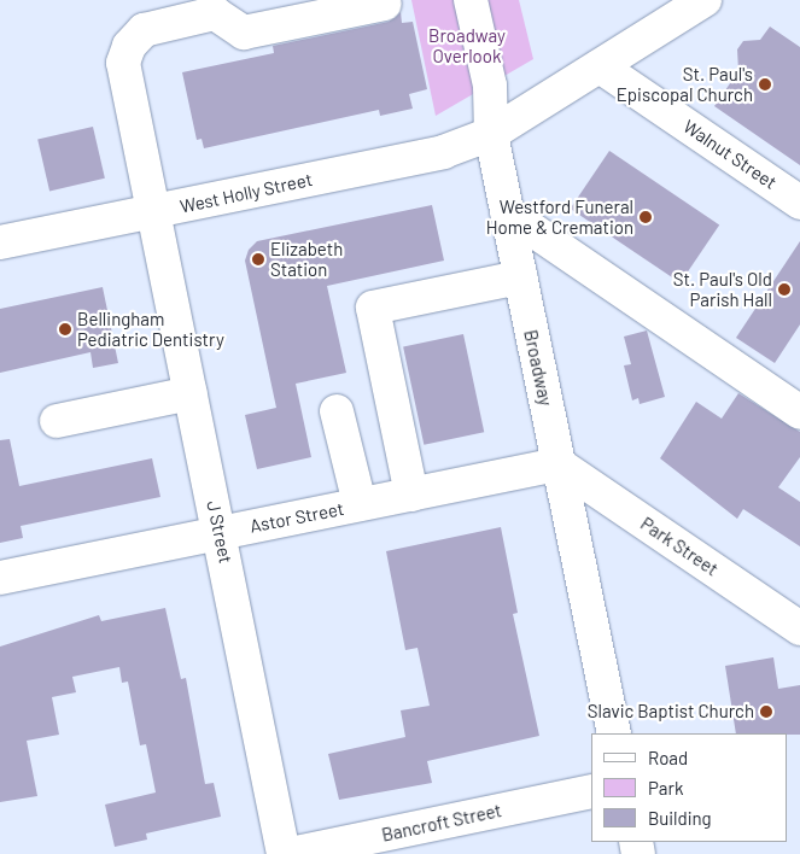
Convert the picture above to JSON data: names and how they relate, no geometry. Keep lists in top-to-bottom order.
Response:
{
  "streets": {
    "street": [
      "Walnut Street",
      "West Holly Street",
      "Broadway",
      "Astor Street",
      "J Street",
      "Park Street",
      "Bancroft Street"
    ]
  },
  "crossings": [
    ["Walnut Street", "West Holly Street"],
    ["West Holly Street", "Broadway"],
    ["West Holly Street", "J Street"],
    ["Broadway", "Astor Street"],
    ["Broadway", "Park Street"],
    ["Astor Street", "J Street"],
    ["Astor Street", "Park Street"]
  ],
  "parks": ["Broadway Overlook"],
  "places": [
    "St. Paul's Episcopal Church",
    "Westford Funeral Home & Cremation",
    "Elizabeth Station",
    "St. Paul's Old Parish Hall",
    "Bellingham Pediatric Dentistry",
    "Slavic Baptist Church"
  ],
  "legend": ["Road", "Park", "Building"]
}
